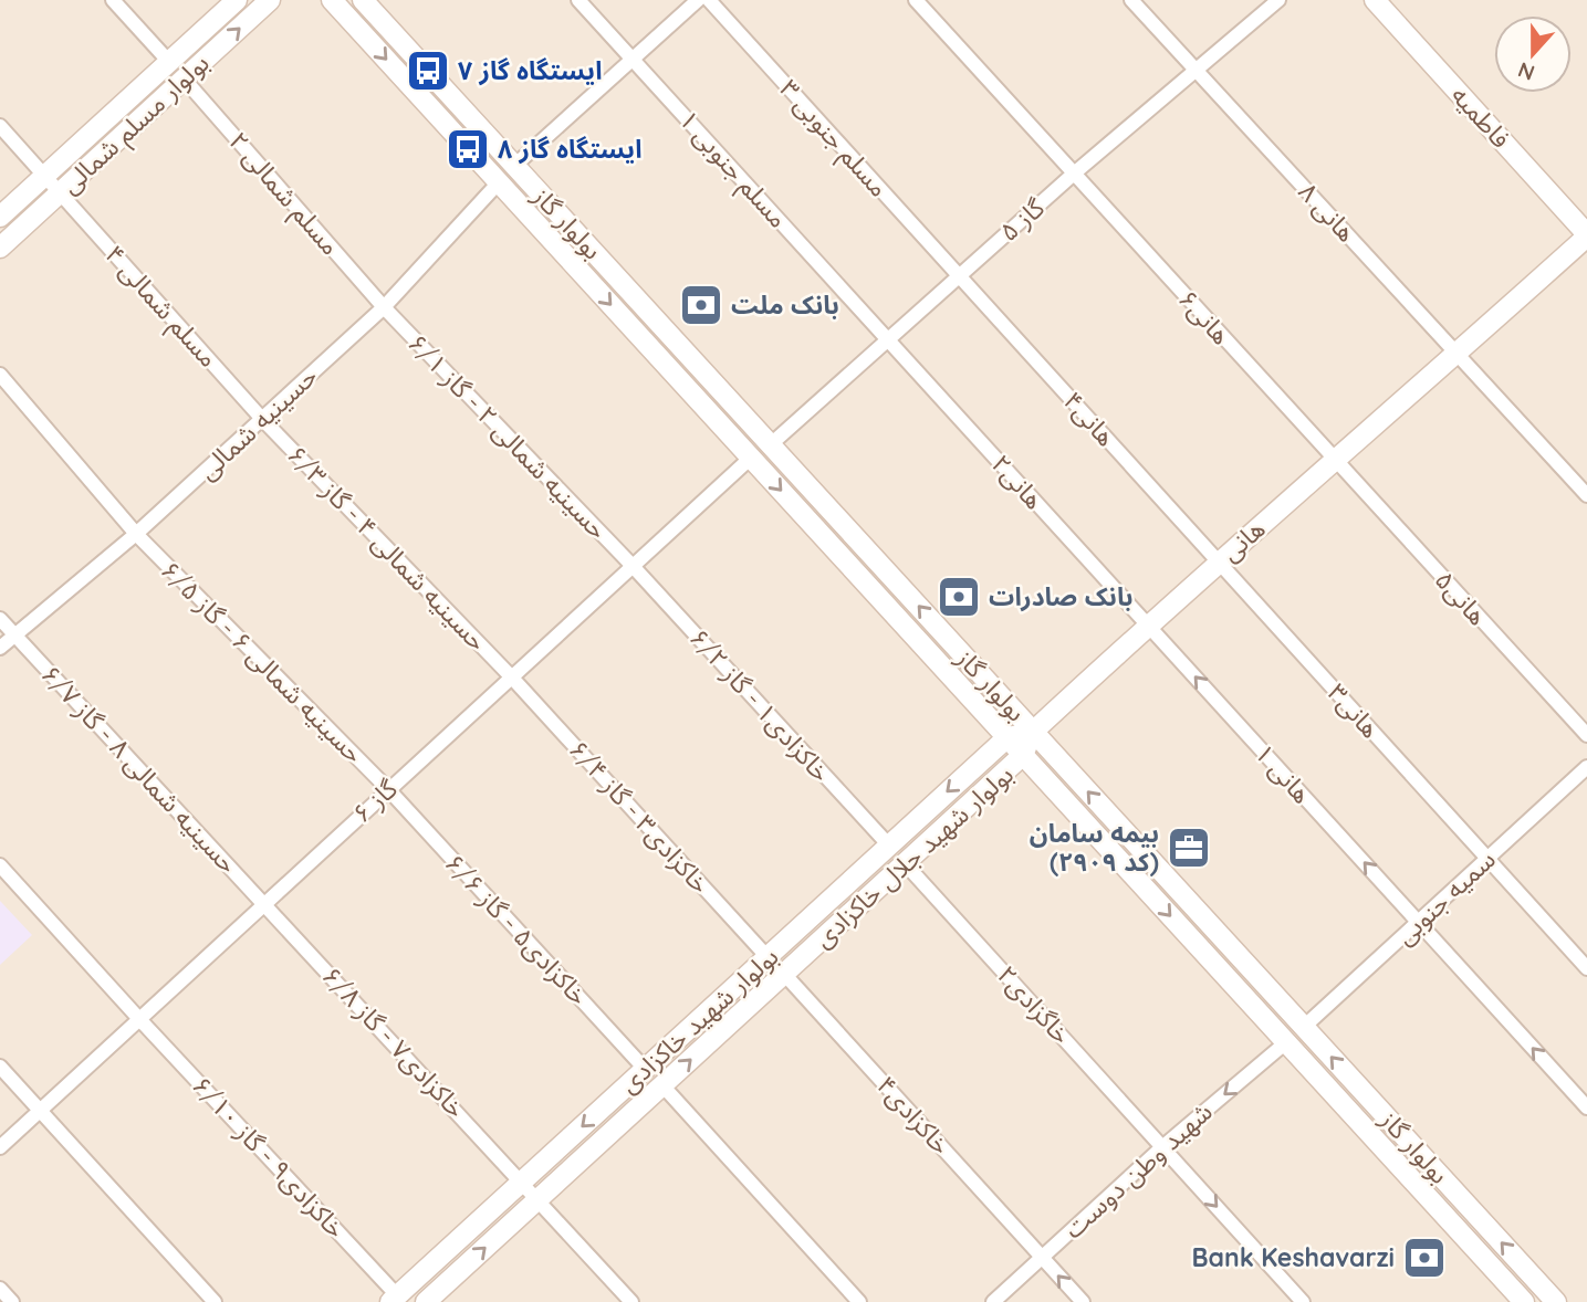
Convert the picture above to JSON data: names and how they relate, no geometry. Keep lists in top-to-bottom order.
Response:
{
  "streets": {
    "main road": [
      "فاطمیه",
      "بولوار مسلم شمالی",
      "بولوار گاز",
      "هانی",
      "بولوار شهید جلال خاکزادی",
      "بولوار شهید خاکزادی"
    ],
    "street": [
      "مسلم جنوبی ۳",
      "۱ مسلم جنوبی",
      "مسلم شمالی ۲",
      "هانی ۸",
      "گاز ۵",
      "مسلم شمالی ۴",
      "هانی۶",
      "هانی۴",
      "حسینیه شمالی",
      "حسینیه شمالی ۲ - گاز ۶/۱",
      "هانی۲",
      "حسینیه شمالی ۴ - گاز ۶/۳",
      "هانی۵",
      "حسینیه شمالی ۶ - گاز ۶/۵",
      "خاکزادی۱ - گاز ۶/۲",
      "هانی۳",
      "حسینیه شمالی ۸ - گاز ۶/۷",
      "هانی ۱",
      "گاز ۶",
      "خاکزادی۳ - گاز ۶/۴",
      "سمیه جنوبی",
      "خاکزادی۵ - گاز ۶/۶",
      "خاگزادی۲",
      "خاکزادی۷ - گاز ۶/۸",
      "خاکزادی۴",
      "خاکزادی۹ - گاز ۶/۱۰",
      "شهید وطن دوست"
    ]
  },
  "crossings": [
    ["فاطمیه", "هانی"],
    ["بولوار مسلم شمالی", "مسلم شمالی ۲"],
    ["بولوار مسلم شمالی", "مسلم شمالی ۴"],
    ["مسلم جنوبی ۳", "گاز ۵"],
    ["مسلم جنوبی ۳", "هانی۴"],
    ["۱ مسلم جنوبی", "گاز ۵"],
    ["۱ مسلم جنوبی", "هانی۲"],
    ["مسلم شمالی ۲", "حسینیه شمالی"],
    ["مسلم شمالی ۲", "حسینیه شمالی ۲ - گاز ۶/۱"],
    ["هانی ۸", "گاز ۵"],
    ["هانی ۸", "هانی"],
    ["گاز ۵", "بولوار گاز"],
    ["گاز ۵", "هانی۶"],
    ["گاز ۵", "هانی۴"],
    ["گاز ۵", "هانی۲"],
    ["بولوار گاز", "حسینیه شمالی"],
    ["بولوار گاز", "هانی"],
    ["بولوار گاز", "گاز ۶"],
    ["بولوار گاز", "بولوار شهید جلال خاکزادی"],
    ["بولوار گاز", "سمیه جنوبی"],
    ["بولوار گاز", "بولوار شهید خاکزادی"],
    ["بولوار گاز", "شهید وطن دوست"],
    ["مسلم شمالی ۴", "حسینیه شمالی"],
    ["مسلم شمالی ۴", "حسینیه شمالی ۴ - گاز ۶/۳"],
    ["هانی۶", "هانی"],
    ["هانی۶", "هانی۵"],
    ["هانی۴", "هانی"],
    ["هانی۴", "هانی۳"],
    ["حسینیه شمالی", "حسینیه شمالی ۲ - گاز ۶/۱"],
    ["حسینیه شمالی", "حسینیه شمالی ۴ - گاز ۶/۳"],
    ["حسینیه شمالی", "حسینیه شمالی ۶ - گاز ۶/۵"],
    ["حسینیه شمالی", "حسینیه شمالی ۸ - گاز ۶/۷"],
    ["حسینیه شمالی ۲ - گاز ۶/۱", "خاکزادی۱ - گاز ۶/۲"],
    ["حسینیه شمالی ۲ - گاز ۶/۱", "گاز ۶"],
    ["هانی۲", "هانی"],
    ["هانی۲", "هانی ۱"],
    ["هانی", "هانی۵"],
    ["هانی", "هانی۳"],
    ["هانی", "هانی ۱"],
    ["حسینیه شمالی ۴ - گاز ۶/۳", "گاز ۶"],
    ["حسینیه شمالی ۴ - گاز ۶/۳", "خاکزادی۳ - گاز ۶/۴"],
    ["حسینیه شمالی ۶ - گاز ۶/۵", "گاز ۶"],
    ["حسینیه شمالی ۶ - گاز ۶/۵", "خاکزادی۵ - گاز ۶/۶"],
    ["خاکزادی۱ - گاز ۶/۲", "گاز ۶"],
    ["خاکزادی۱ - گاز ۶/۲", "بولوار شهید خاکزادی"],
    ["هانی۳", "سمیه جنوبی"],
    ["حسینیه شمالی ۸ - گاز ۶/۷", "گاز ۶"],
    ["حسینیه شمالی ۸ - گاز ۶/۷", "خاکزادی۷ - گاز ۶/۸"],
    ["هانی ۱", "سمیه جنوبی"],
    ["گاز ۶", "خاکزادی۳ - گاز ۶/۴"],
    ["گاز ۶", "خاکزادی۵ - گاز ۶/۶"],
    ["گاز ۶", "خاکزادی۷ - گاز ۶/۸"],
    ["گاز ۶", "خاکزادی۹ - گاز ۶/۱۰"],
    ["خاکزادی۳ - گاز ۶/۴", "بولوار شهید خاکزادی"],
    ["بولوار شهید جلال خاکزادی", "خاگزادی۲"],
    ["بولوار شهید جلال خاکزادی", "خاکزادی۷ - گاز ۶/۸"],
    ["بولوار شهید جلال خاکزادی", "خاکزادی۴"],
    ["خاکزادی۵ - گاز ۶/۶", "بولوار شهید خاکزادی"],
    ["خاگزادی۲", "شهید وطن دوست"],
    ["بولوار شهید خاکزادی", "خاکزادی۷ - گاز ۶/۸"],
    ["بولوار شهید خاکزادی", "خاکزادی۹ - گاز ۶/۱۰"],
    ["خاکزادی۴", "شهید وطن دوست"]
  ],
  "one_way": [
    "هانی ۱",
    "بولوار شهید جلال خاکزادی",
    "خاگزادی۲",
    "بولوار شهید خاکزادی",
    "شهید وطن دوست"
  ],
  "places": {
    "bus stop": ["ایستگاه گاز ۷", "ایستگاه گاز ۸"],
    "bank": ["بانک ملت", "بانک صادرات", "Bank Keshavarzi"],
    "office": ["بیمه سامان (کد ۲۹۰۹)"]
  },
  "north": "bottom"
}
